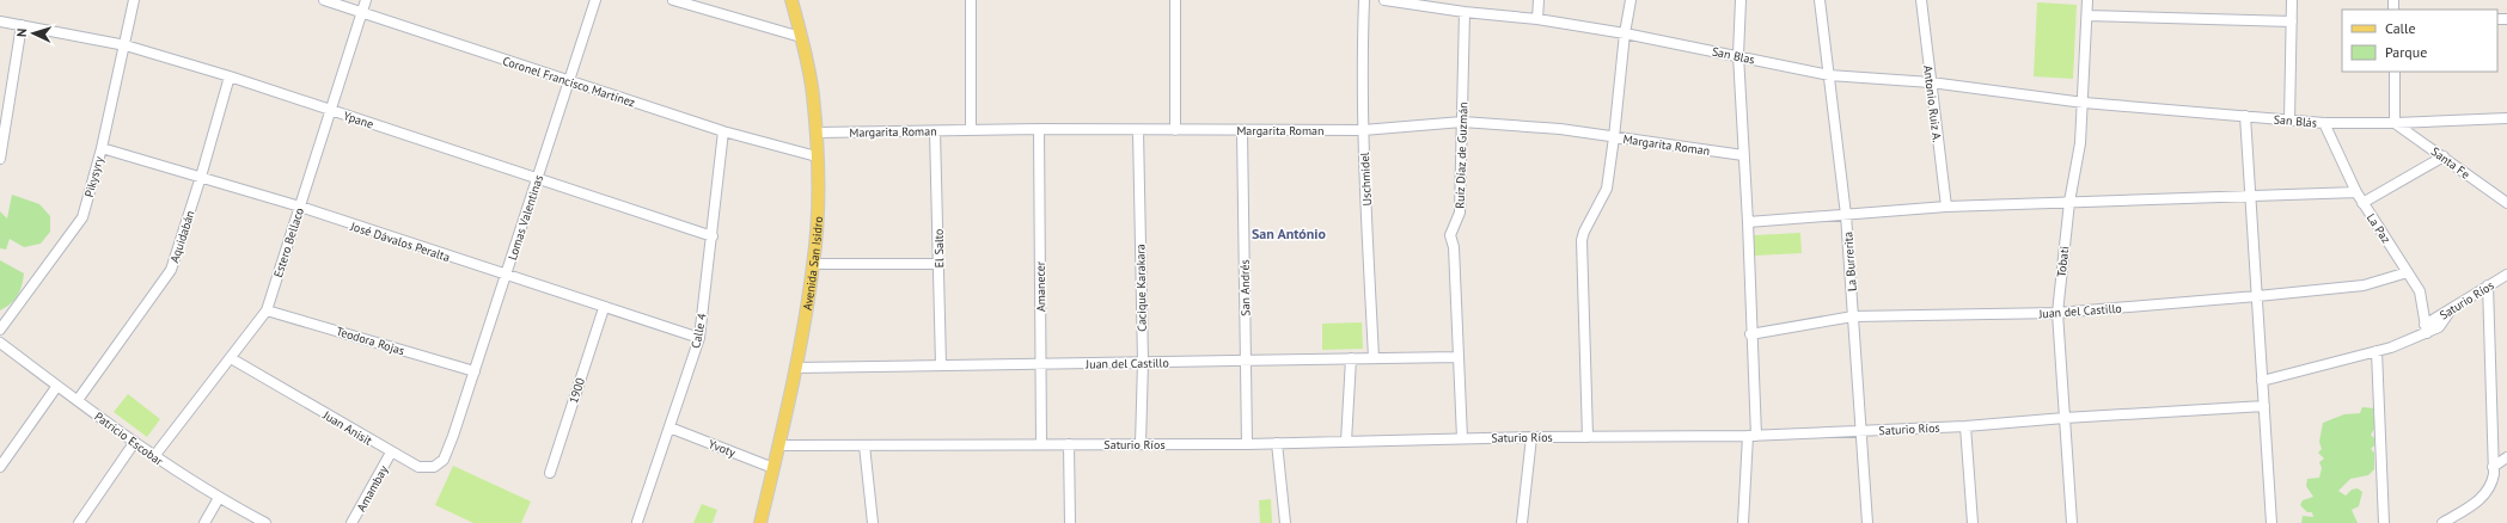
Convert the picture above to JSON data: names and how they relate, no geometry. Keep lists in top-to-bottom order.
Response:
{
  "streets": {
    "main road": ["Avenida San Isidro"],
    "street": [
      "San Blas",
      "Coronel Francisco Martínez",
      "Antonio Ruiz A.",
      "Ypane",
      "San Blás",
      "Margarita Roman",
      "Ruíz Díaz de Guzmán",
      "Santa Fe",
      "Pikysyry",
      "Uschmidel",
      "Lomas Valentinas",
      "La Paz",
      "Aquidabán",
      "José Dávalos Peralta",
      "Estero Bellaco",
      "El Salto",
      "La Burrerita",
      "Tobati",
      "Amanecer",
      "Cacique Karakara",
      "San Andrés",
      "Saturio Ríos",
      "Juan del Castillo",
      "Calle 4",
      "Teodora Rojas",
      "1900",
      "Juan Anisit",
      "Patricio Escobar",
      "Yvoty",
      "Amambay"
    ]
  },
  "crossings": [
    ["San Blas", "Antonio Ruiz A."],
    ["San Blas", "San Blás"],
    ["San Blas", "Ruíz Díaz de Guzmán"],
    ["San Blas", "La Burrerita"],
    ["San Blas", "Tobati"],
    ["Coronel Francisco Martínez", "Lomas Valentinas"],
    ["Coronel Francisco Martínez", "Estero Bellaco"],
    ["Coronel Francisco Martínez", "Avenida San Isidro"],
    ["Coronel Francisco Martínez", "Calle 4"],
    ["Ypane", "Pikysyry"],
    ["Ypane", "Lomas Valentinas"],
    ["Ypane", "Aquidabán"],
    ["Ypane", "Estero Bellaco"],
    ["Ypane", "Calle 4"],
    ["San Blás", "Santa Fe"],
    ["San Blás", "La Paz"],
    ["San Blás", "Tobati"],
    ["Margarita Roman", "Ruíz Díaz de Guzmán"],
    ["Margarita Roman", "Uschmidel"],
    ["Margarita Roman", "El Salto"],
    ["Margarita Roman", "Avenida San Isidro"],
    ["Margarita Roman", "Amanecer"],
    ["Margarita Roman", "Cacique Karakara"],
    ["Margarita Roman", "San Andrés"],
    ["Ruíz Díaz de Guzmán", "Saturio Ríos"],
    ["Ruíz Díaz de Guzmán", "Juan del Castillo"],
    ["Pikysyry", "José Dávalos Peralta"],
    ["Uschmidel", "Juan del Castillo"],
    ["Lomas Valentinas", "José Dávalos Peralta"],
    ["Lomas Valentinas", "Teodora Rojas"],
    ["Lomas Valentinas", "Juan Anisit"],
    ["La Paz", "Saturio Ríos"],
    ["La Paz", "Juan del Castillo"],
    ["Aquidabán", "José Dávalos Peralta"],
    ["Aquidabán", "Patricio Escobar"],
    ["José Dávalos Peralta", "Estero Bellaco"],
    ["José Dávalos Peralta", "Calle 4"],
    ["José Dávalos Peralta", "1900"],
    ["Estero Bellaco", "Teodora Rojas"],
    ["Estero Bellaco", "Juan Anisit"],
    ["Estero Bellaco", "Patricio Escobar"],
    ["El Salto", "Juan del Castillo"],
    ["La Burrerita", "Saturio Ríos"],
    ["La Burrerita", "Juan del Castillo"],
    ["Tobati", "Saturio Ríos"],
    ["Tobati", "Juan del Castillo"],
    ["Avenida San Isidro", "Saturio Ríos"],
    ["Avenida San Isidro", "Juan del Castillo"],
    ["Avenida San Isidro", "Yvoty"],
    ["Amanecer", "Saturio Ríos"],
    ["Amanecer", "Juan del Castillo"],
    ["Cacique Karakara", "Saturio Ríos"],
    ["Cacique Karakara", "Juan del Castillo"],
    ["San Andrés", "Saturio Ríos"],
    ["San Andrés", "Juan del Castillo"],
    ["Calle 4", "Yvoty"],
    ["Juan Anisit", "Amambay"]
  ],
  "districts": ["San António"],
  "legend": ["Calle", "Parque"],
  "north": "left"
}
